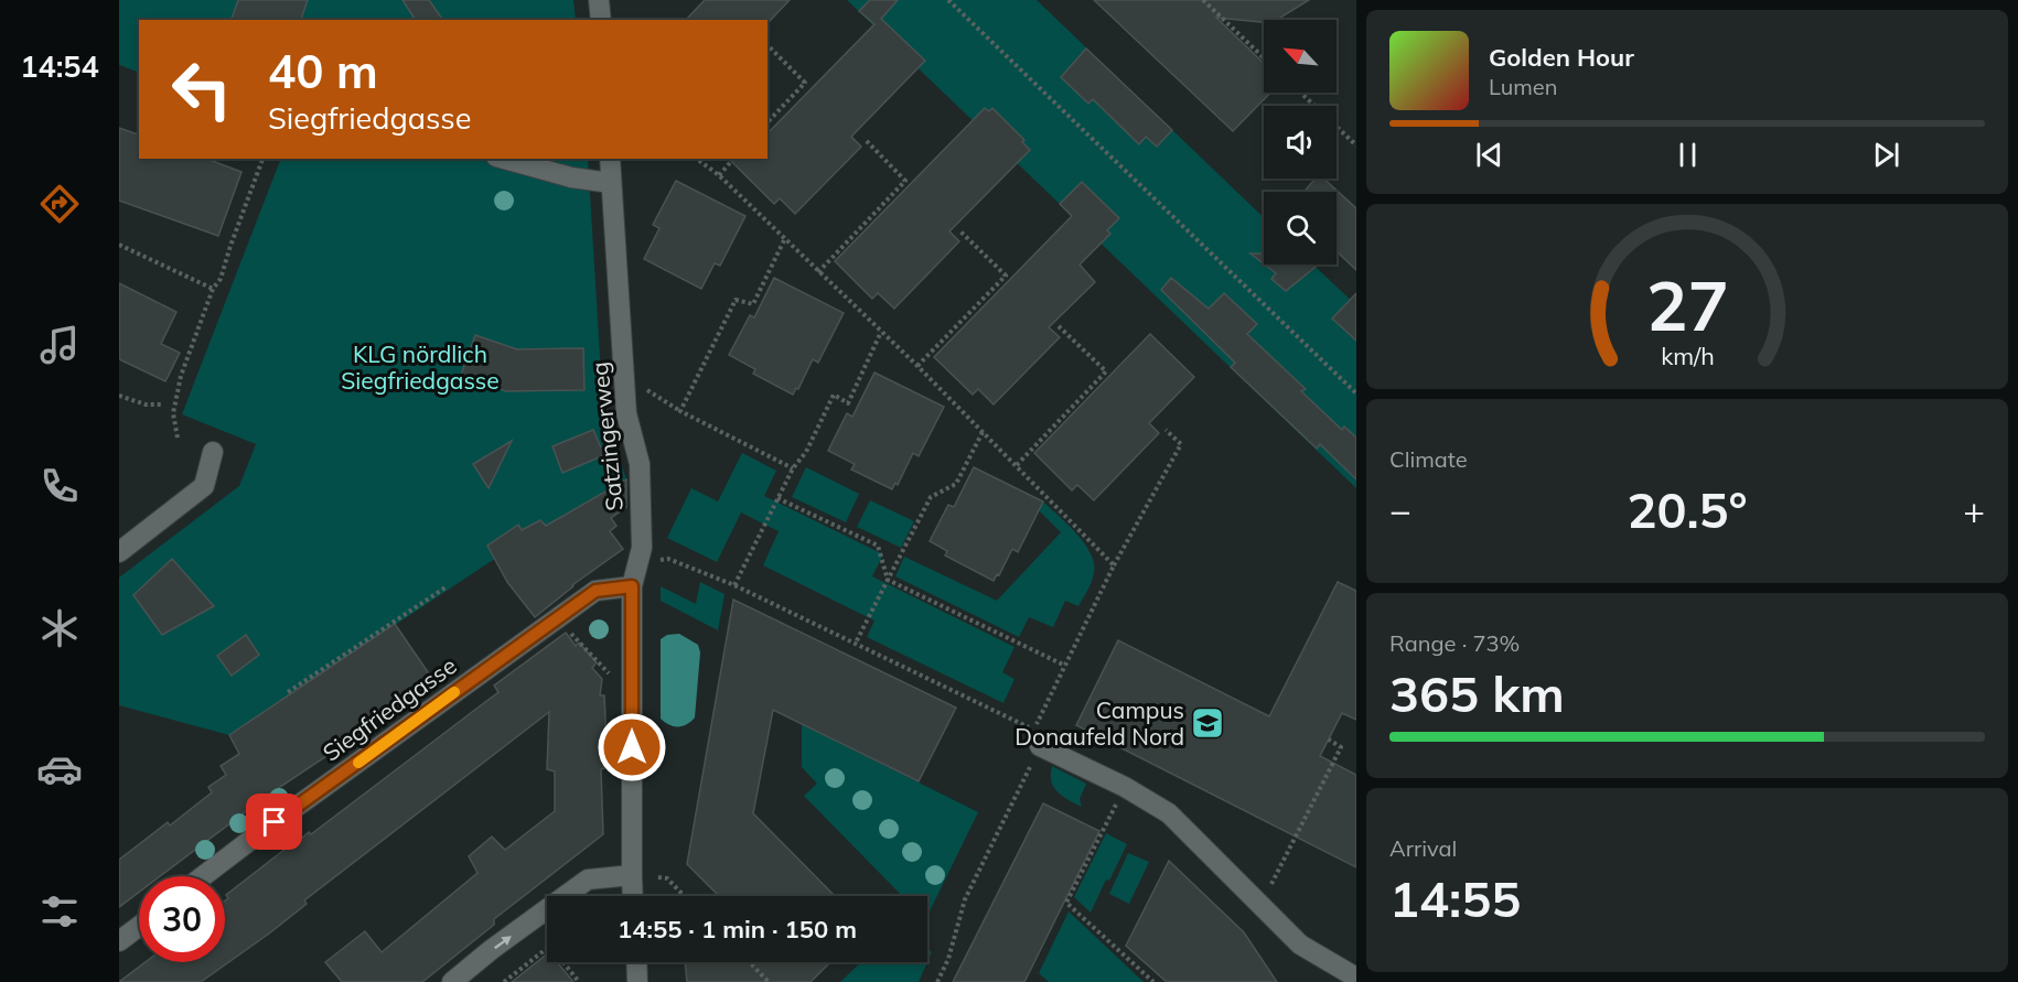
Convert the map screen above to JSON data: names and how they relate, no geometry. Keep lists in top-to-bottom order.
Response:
{
  "streets": {
    "street": ["Satzingerweg", "Siegfriedgasse"]
  },
  "crossings": [
    ["Satzingerweg", "Siegfriedgasse"]
  ],
  "parks": ["KLG nördlich Siegfriedgasse"],
  "places": {
    "school or university": ["Campus Donaufeld Nord"]
  },
  "north": "top left",
  "page": {
    "tabs": "14:54",
    "turn": ["40 m", "Siegfriedgasse"],
    "song": ["Golden Hour", "Lumen"],
    "tile": [
      "Climate",
      ["Range · 73%", "365 km"],
      ["Arrival", "14:55"]
    ],
    "heat": ["−", "20.5°", "+"],
    "limit": "30",
    "trip": "14:55 · 1 min · 150 m",
    "gauge": ["27", "km/h"]
  }
}
